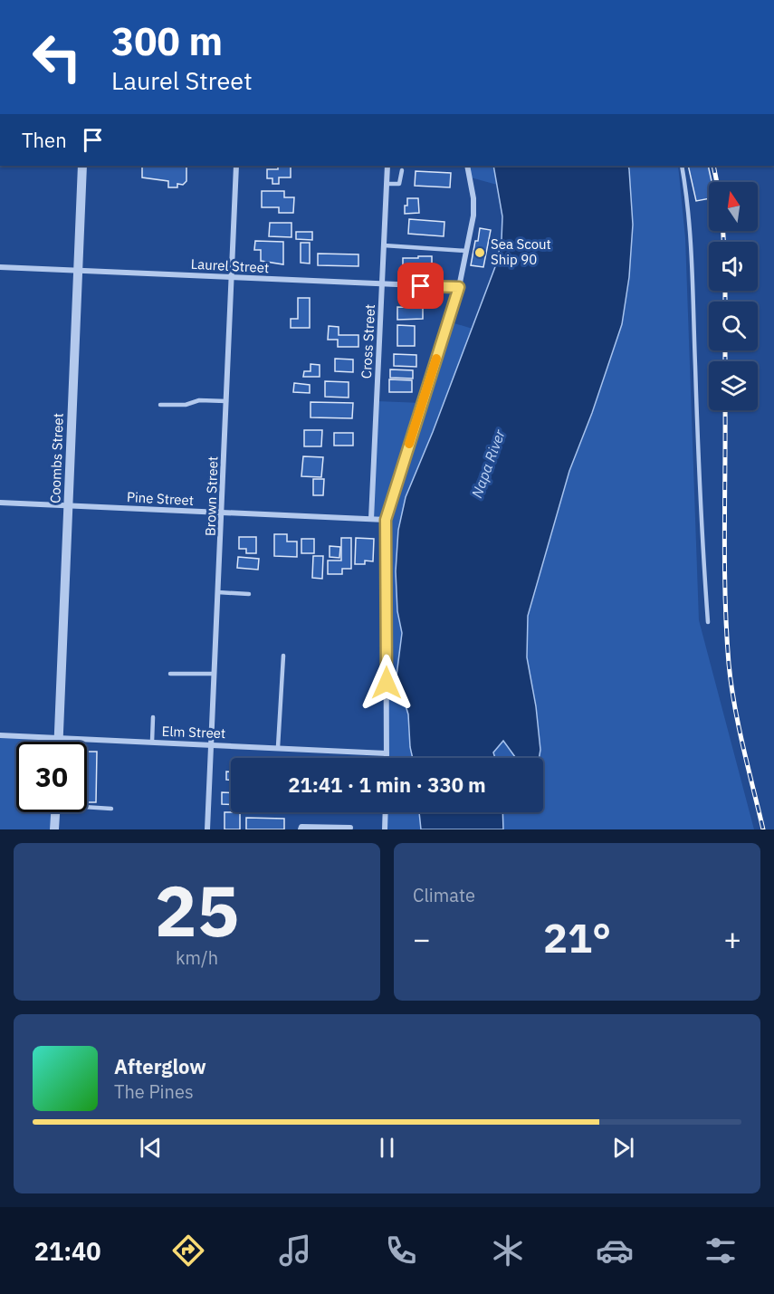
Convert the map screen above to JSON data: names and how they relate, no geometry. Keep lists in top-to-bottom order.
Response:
{
  "streets": {
    "street": [
      "Laurel Street",
      "Cross Street",
      "Coombs Street",
      "Brown Street",
      "Pine Street",
      "Elm Street"
    ]
  },
  "crossings": [
    ["Laurel Street", "Cross Street"],
    ["Laurel Street", "Coombs Street"],
    ["Laurel Street", "Brown Street"],
    ["Cross Street", "Pine Street"],
    ["Coombs Street", "Pine Street"],
    ["Coombs Street", "Elm Street"],
    ["Brown Street", "Pine Street"],
    ["Brown Street", "Elm Street"]
  ],
  "water": ["Napa River"],
  "places": ["Sea Scout Ship 90"],
  "north": "top",
  "page": {
    "turn": ["300 m", "Laurel Street"],
    "then": "Then",
    "limit": "30",
    "trip": "21:41 · 1 min · 330 m",
    "tile": [
      ["25", "km/h"],
      "Climate"
    ],
    "heat": ["−", "21°", "+"],
    "song": ["Afterglow", "The Pines"],
    "tabs": "21:40"
  }
}
